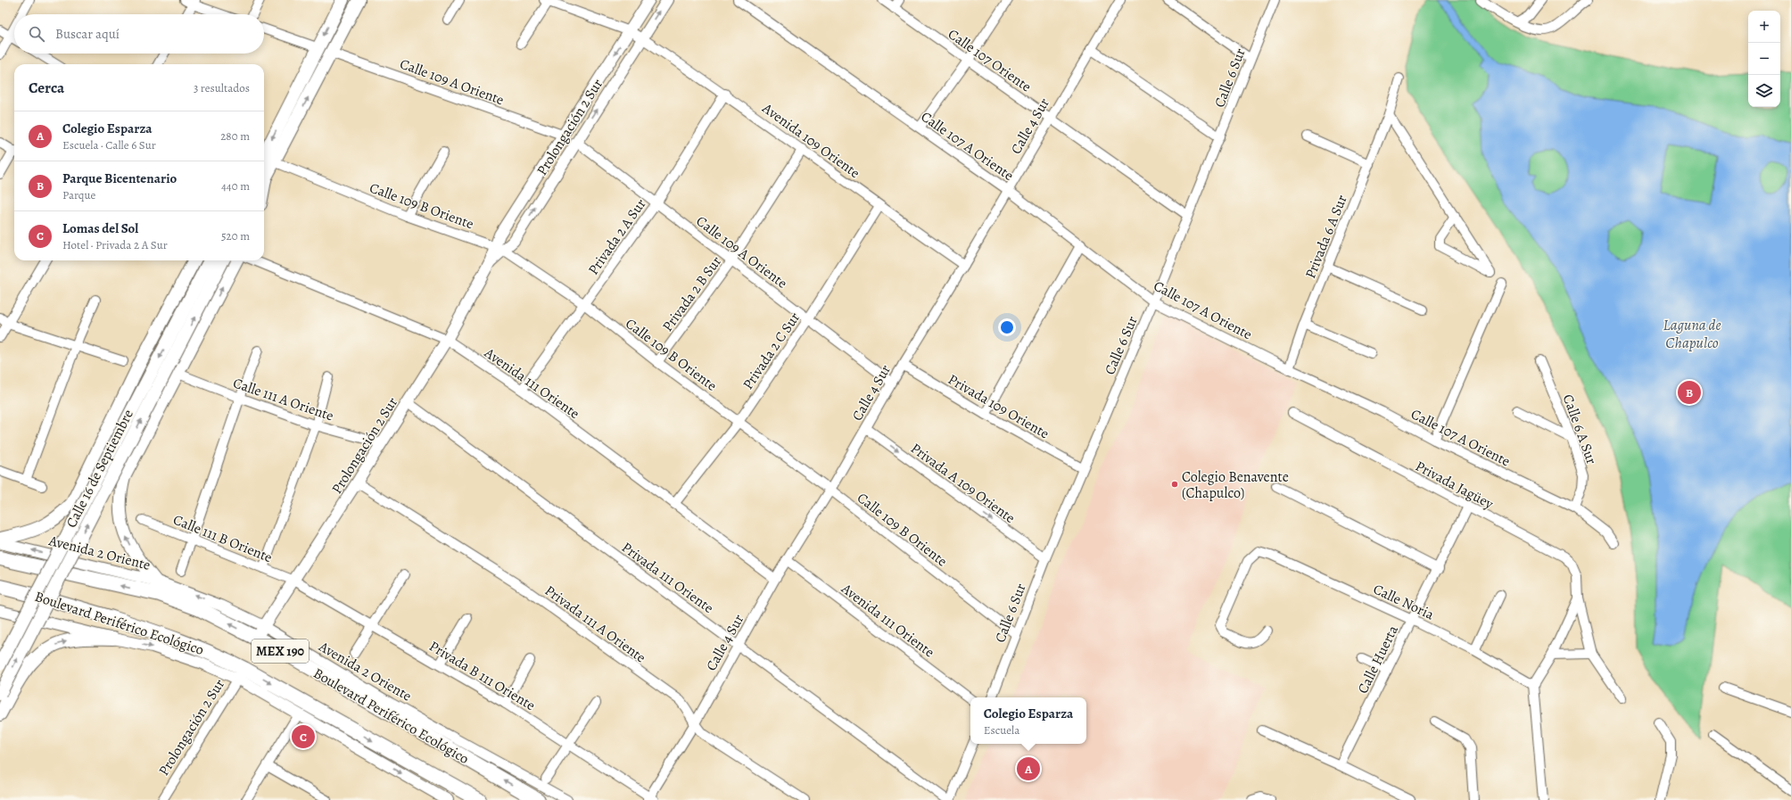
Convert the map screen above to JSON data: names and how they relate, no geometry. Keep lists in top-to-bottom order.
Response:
{
  "streets": {
    "highway": ["Boulevard Periférico Ecológico", "MEX 190"],
    "main road": ["Calle 16 de Septiembre"],
    "street": [
      "Calle 107 Oriente",
      "Calle 6 Sur",
      "Calle 109 A Oriente",
      "Calle 4 Sur",
      "Prolongación 2 Sur",
      "Avenida 109 Oriente",
      "Calle 107 A Oriente",
      "Calle 109 B Oriente",
      "Privada 2 A Sur",
      "Privada 6 A Sur",
      "Privada 2 B Sur",
      "Privada 2 C Sur",
      "Avenida 111 Oriente",
      "Calle 111 A Oriente",
      "Privada 109 Oriente",
      "Calle 6 A Sur",
      "Privada A 109 Oriente",
      "Privada Jagüey",
      "Calle 111 B Oriente",
      "Avenida 2 Oriente",
      "Privada 111 Oriente",
      "Calle Noria",
      "Privada 111 A Oriente",
      "Calle Huerta",
      "Privada B 111 Oriente"
    ]
  },
  "crossings": [
    ["Calle 107 Oriente", "Calle 6 Sur"],
    ["Calle 107 Oriente", "Calle 4 Sur"],
    ["Calle 6 Sur", "Calle 107 A Oriente"],
    ["Calle 6 Sur", "Calle 109 B Oriente"],
    ["Calle 6 Sur", "Privada 109 Oriente"],
    ["Calle 6 Sur", "Privada A 109 Oriente"],
    ["Calle 109 A Oriente", "Calle 4 Sur"],
    ["Calle 109 A Oriente", "Prolongación 2 Sur"],
    ["Calle 109 A Oriente", "Privada 2 A Sur"],
    ["Calle 109 A Oriente", "Privada 2 B Sur"],
    ["Calle 109 A Oriente", "Privada 2 C Sur"],
    ["Calle 4 Sur", "Avenida 109 Oriente"],
    ["Calle 4 Sur", "Calle 107 A Oriente"],
    ["Calle 4 Sur", "Calle 109 B Oriente"],
    ["Calle 4 Sur", "Avenida 111 Oriente"],
    ["Calle 4 Sur", "Privada 109 Oriente"],
    ["Calle 4 Sur", "Privada A 109 Oriente"],
    ["Calle 4 Sur", "Privada 111 Oriente"],
    ["Calle 4 Sur", "Privada 111 A Oriente"],
    ["Calle 4 Sur", "Privada B 111 Oriente"],
    ["Prolongación 2 Sur", "Avenida 109 Oriente"],
    ["Prolongación 2 Sur", "Calle 109 B Oriente"],
    ["Prolongación 2 Sur", "Avenida 111 Oriente"],
    ["Prolongación 2 Sur", "Calle 111 A Oriente"],
    ["Prolongación 2 Sur", "Calle 111 B Oriente"],
    ["Prolongación 2 Sur", "Avenida 2 Oriente"],
    ["Prolongación 2 Sur", "Privada 111 Oriente"],
    ["Prolongación 2 Sur", "Boulevard Periférico Ecológico"],
    ["Prolongación 2 Sur", "Privada 111 A Oriente"],
    ["Prolongación 2 Sur", "Privada B 111 Oriente"],
    ["Avenida 109 Oriente", "Privada 2 A Sur"],
    ["Avenida 109 Oriente", "Privada 2 B Sur"],
    ["Avenida 109 Oriente", "Privada 2 C Sur"],
    ["Calle 107 A Oriente", "Privada 6 A Sur"],
    ["Calle 107 A Oriente", "Calle 6 A Sur"],
    ["Calle 109 B Oriente", "Privada 2 A Sur"],
    ["Calle 109 B Oriente", "Privada 2 B Sur"],
    ["Calle 109 B Oriente", "Privada 2 C Sur"],
    ["Privada 2 A Sur", "Avenida 111 Oriente"],
    ["Privada 2 C Sur", "Avenida 111 Oriente"],
    ["Privada Jagüey", "Calle Huerta"],
    ["Calle 111 B Oriente", "Privada B 111 Oriente"],
    ["Calle Noria", "Calle Huerta"]
  ],
  "one_way": ["Privada A 109 Oriente"],
  "water": ["Laguna de Chapulco"],
  "places": ["Colegio Benavente (Chapulco)"],
  "page": {
    "map_buttons": ["+", "−"],
    "search": "Buscar aquí",
    "heading": ["Cerca", "3 resultados"],
    "list": [
      {
        "mark": "A",
        "name": "Colegio Esparza",
        "note": "Escuela · Calle 6 Sur",
        "value": "280 m"
      },
      {
        "mark": "B",
        "name": "Parque Bicentenario",
        "note": "Parque",
        "value": "440 m"
      },
      {
        "mark": "C",
        "name": "Lomas del Sol",
        "note": "Hotel · Privada 2 A Sur",
        "value": "520 m"
      }
    ],
    "pins": ["B", "C", "A"],
    "popup": ["Colegio Esparza", "Escuela"]
  }
}
